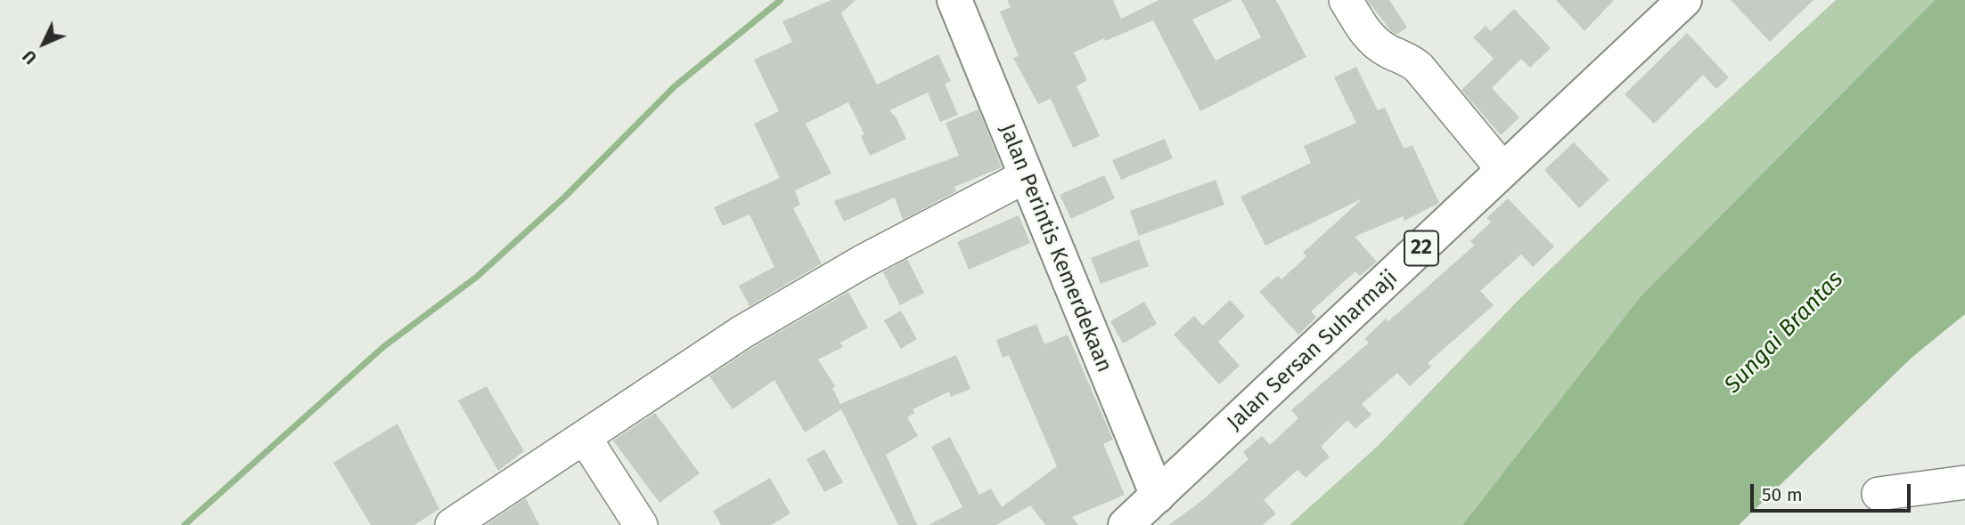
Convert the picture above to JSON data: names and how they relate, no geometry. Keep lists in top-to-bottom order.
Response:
{
  "streets": {
    "main road": ["Jalan Perintis Kemerdekaan", "22", "Jalan Sersan Suharmaji"]
  },
  "crossings": [
    ["Jalan Perintis Kemerdekaan", "22"],
    ["Jalan Perintis Kemerdekaan", "Jalan Sersan Suharmaji"],
    ["22", "Jalan Sersan Suharmaji"]
  ],
  "water": ["Sungai Brantas"],
  "scale_bar": "50 m",
  "north": "bottom left"
}
